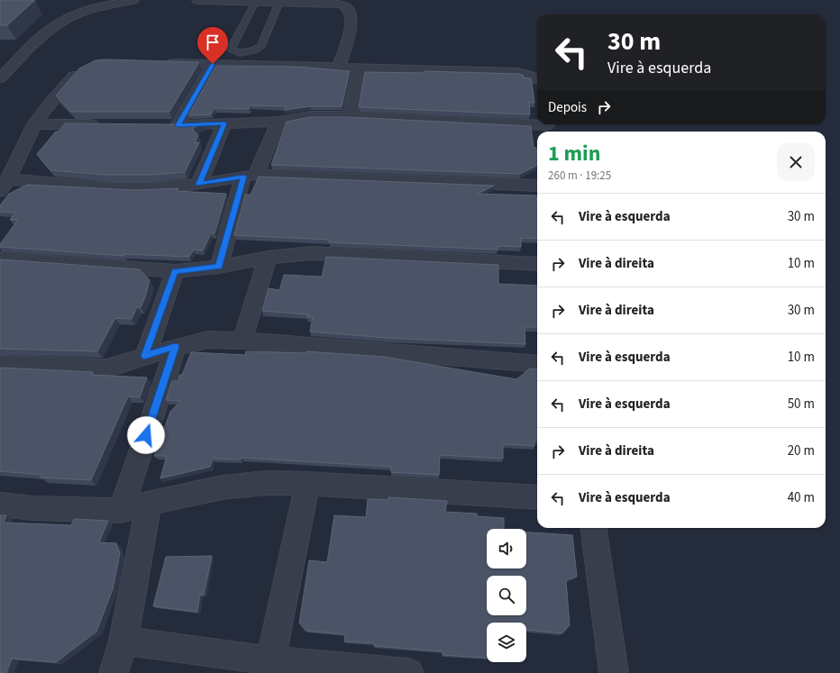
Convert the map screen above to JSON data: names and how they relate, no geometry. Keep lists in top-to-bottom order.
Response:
{
  "page": {
    "turn": ["30 m", "Vire à esquerda"],
    "then": "Depois",
    "heading": ["1 min", "260 m · 19:25"],
    "list": [
      {
        "name": "Vire à esquerda",
        "value": "30 m"
      },
      {
        "name": "Vire à direita",
        "value": "10 m"
      },
      {
        "name": "Vire à direita",
        "value": "30 m"
      },
      {
        "name": "Vire à esquerda",
        "value": "10 m"
      },
      {
        "name": "Vire à esquerda",
        "value": "50 m"
      },
      {
        "name": "Vire à direita",
        "value": "20 m"
      },
      {
        "name": "Vire à esquerda",
        "value": "40 m"
      }
    ]
  }
}
